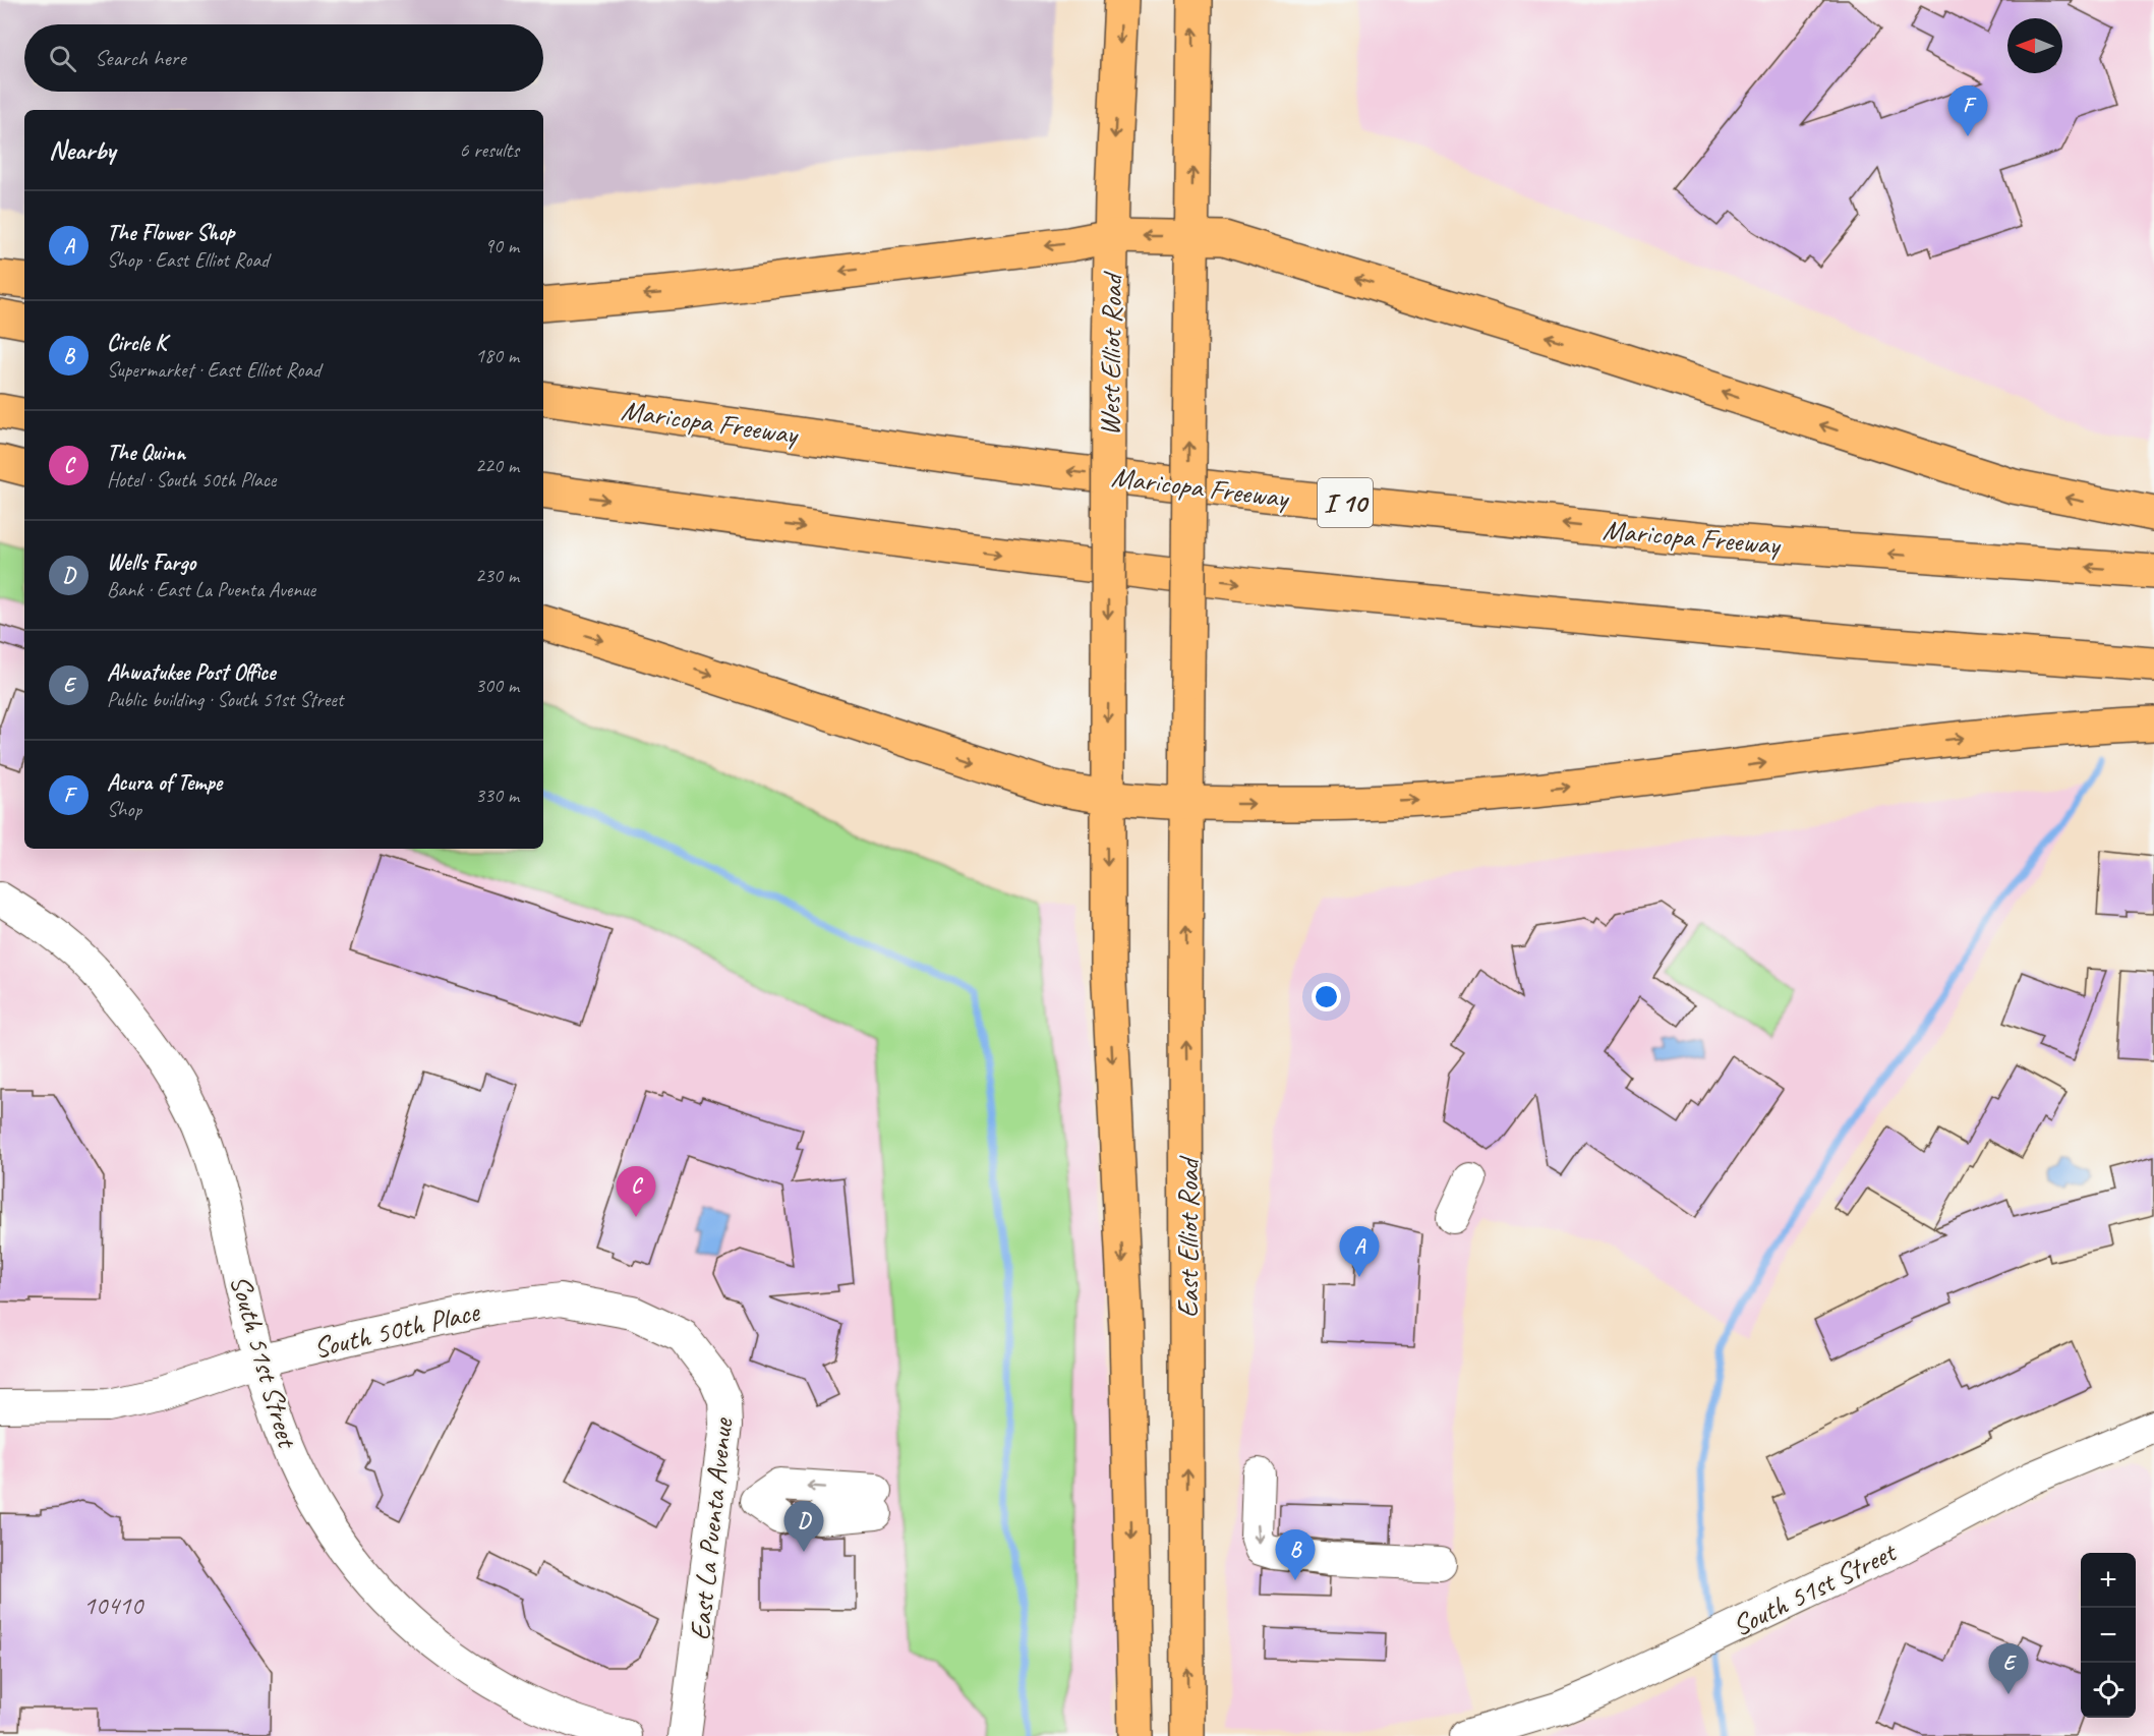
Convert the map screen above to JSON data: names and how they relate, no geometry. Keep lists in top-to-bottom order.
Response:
{
  "streets": {
    "main road": [
      "West Elliot Road",
      "Maricopa Freeway",
      "I 10",
      "East Elliot Road"
    ],
    "street": ["South 50th Place", "South 51st Street", "East La Puenta Avenue"]
  },
  "crossings": [
    ["South 50th Place", "South 51st Street"],
    ["South 50th Place", "East La Puenta Avenue"]
  ],
  "one_way": ["West Elliot Road"],
  "house_numbers": ["10410"],
  "north": "left",
  "page": {
    "search": "Search here",
    "pins": [
      "F",
      "C",
      "A",
      "D",
      "B",
      "E"
    ],
    "heading": ["Nearby", "6 results"],
    "list": [
      {
        "mark": "A",
        "name": "The Flower Shop",
        "note": "Shop · East Elliot Road",
        "value": "90 m"
      },
      {
        "mark": "B",
        "name": "Circle K",
        "note": "Supermarket · East Elliot Road",
        "value": "180 m"
      },
      {
        "mark": "C",
        "name": "The Quinn",
        "note": "Hotel · South 50th Place",
        "value": "220 m"
      },
      {
        "mark": "D",
        "name": "Wells Fargo",
        "note": "Bank · East La Puenta Avenue",
        "value": "230 m"
      },
      {
        "mark": "E",
        "name": "Ahwatukee Post Office",
        "note": "Public building · South 51st Street",
        "value": "300 m"
      },
      {
        "mark": "F",
        "name": "Acura of Tempe",
        "note": "Shop",
        "value": "330 m"
      }
    ],
    "map_buttons": ["+", "−"]
  }
}
